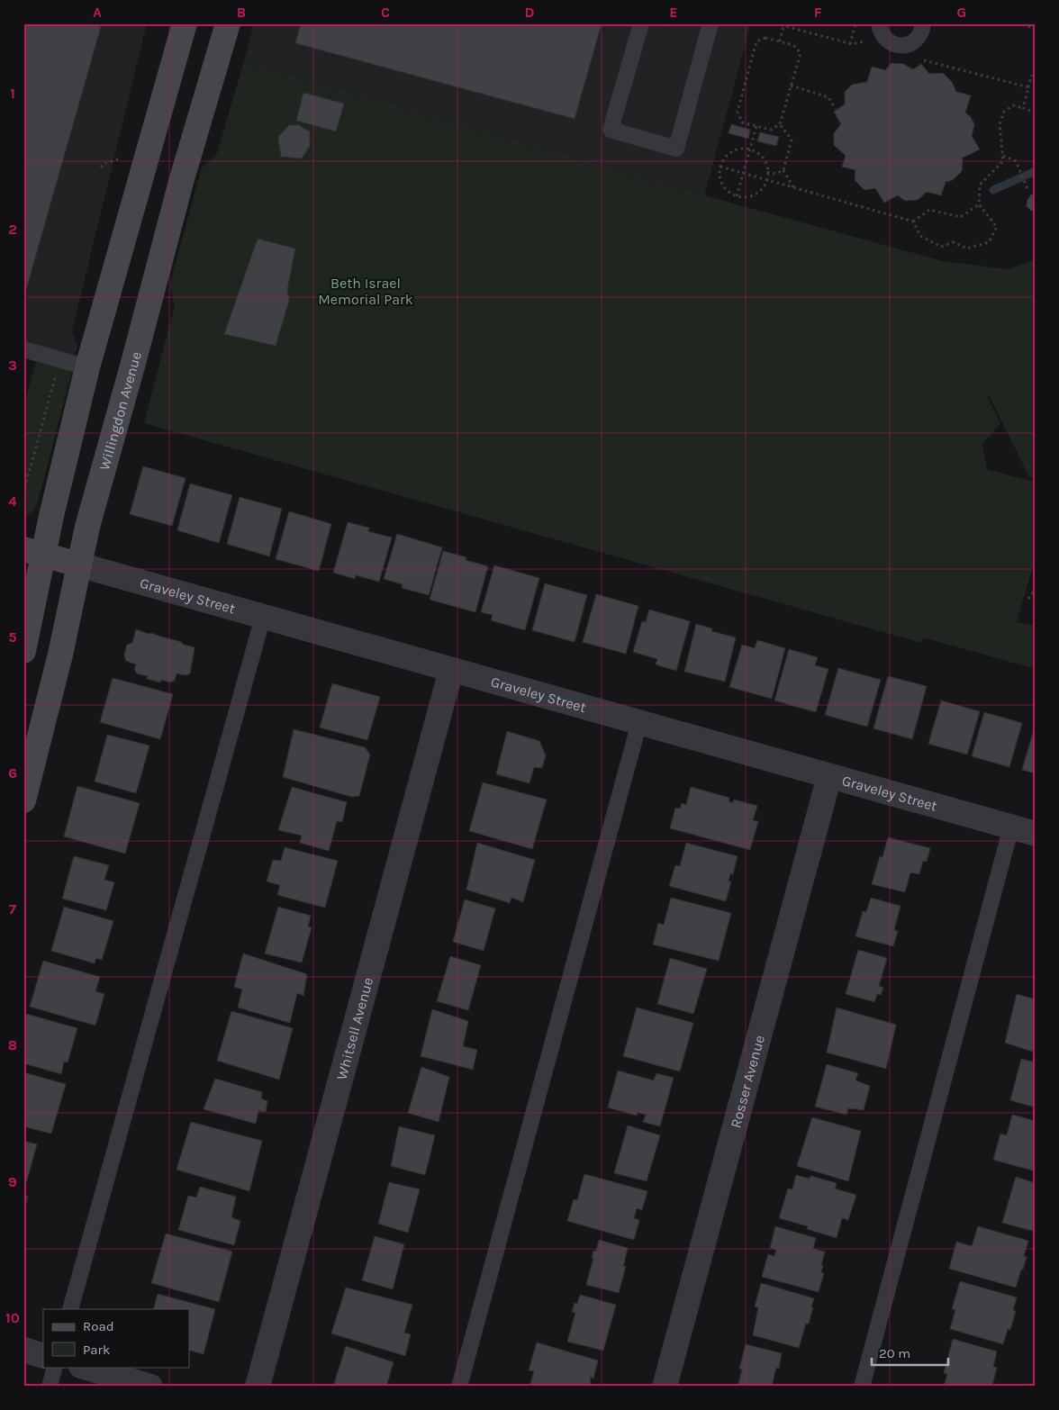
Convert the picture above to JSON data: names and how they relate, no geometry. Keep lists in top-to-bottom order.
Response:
{
  "streets": {
    "main road": ["Willingdon Avenue", "Graveley Street"],
    "street": ["Whitsell Avenue", "Rosser Avenue"]
  },
  "crossings": [
    ["Willingdon Avenue", "Graveley Street"],
    ["Graveley Street", "Whitsell Avenue"],
    ["Graveley Street", "Rosser Avenue"]
  ],
  "parks": ["Beth Israel Memorial Park"],
  "legend": ["Road", "Park"],
  "scale_bar": "20 m",
  "grid": {
    "columns": [
      "A",
      "B",
      "C",
      "D",
      "E",
      "F",
      "G"
    ],
    "rows": [
      "1",
      "2",
      "3",
      "4",
      "5",
      "6",
      "7",
      "8",
      "9",
      "10"
    ]
  }
}
